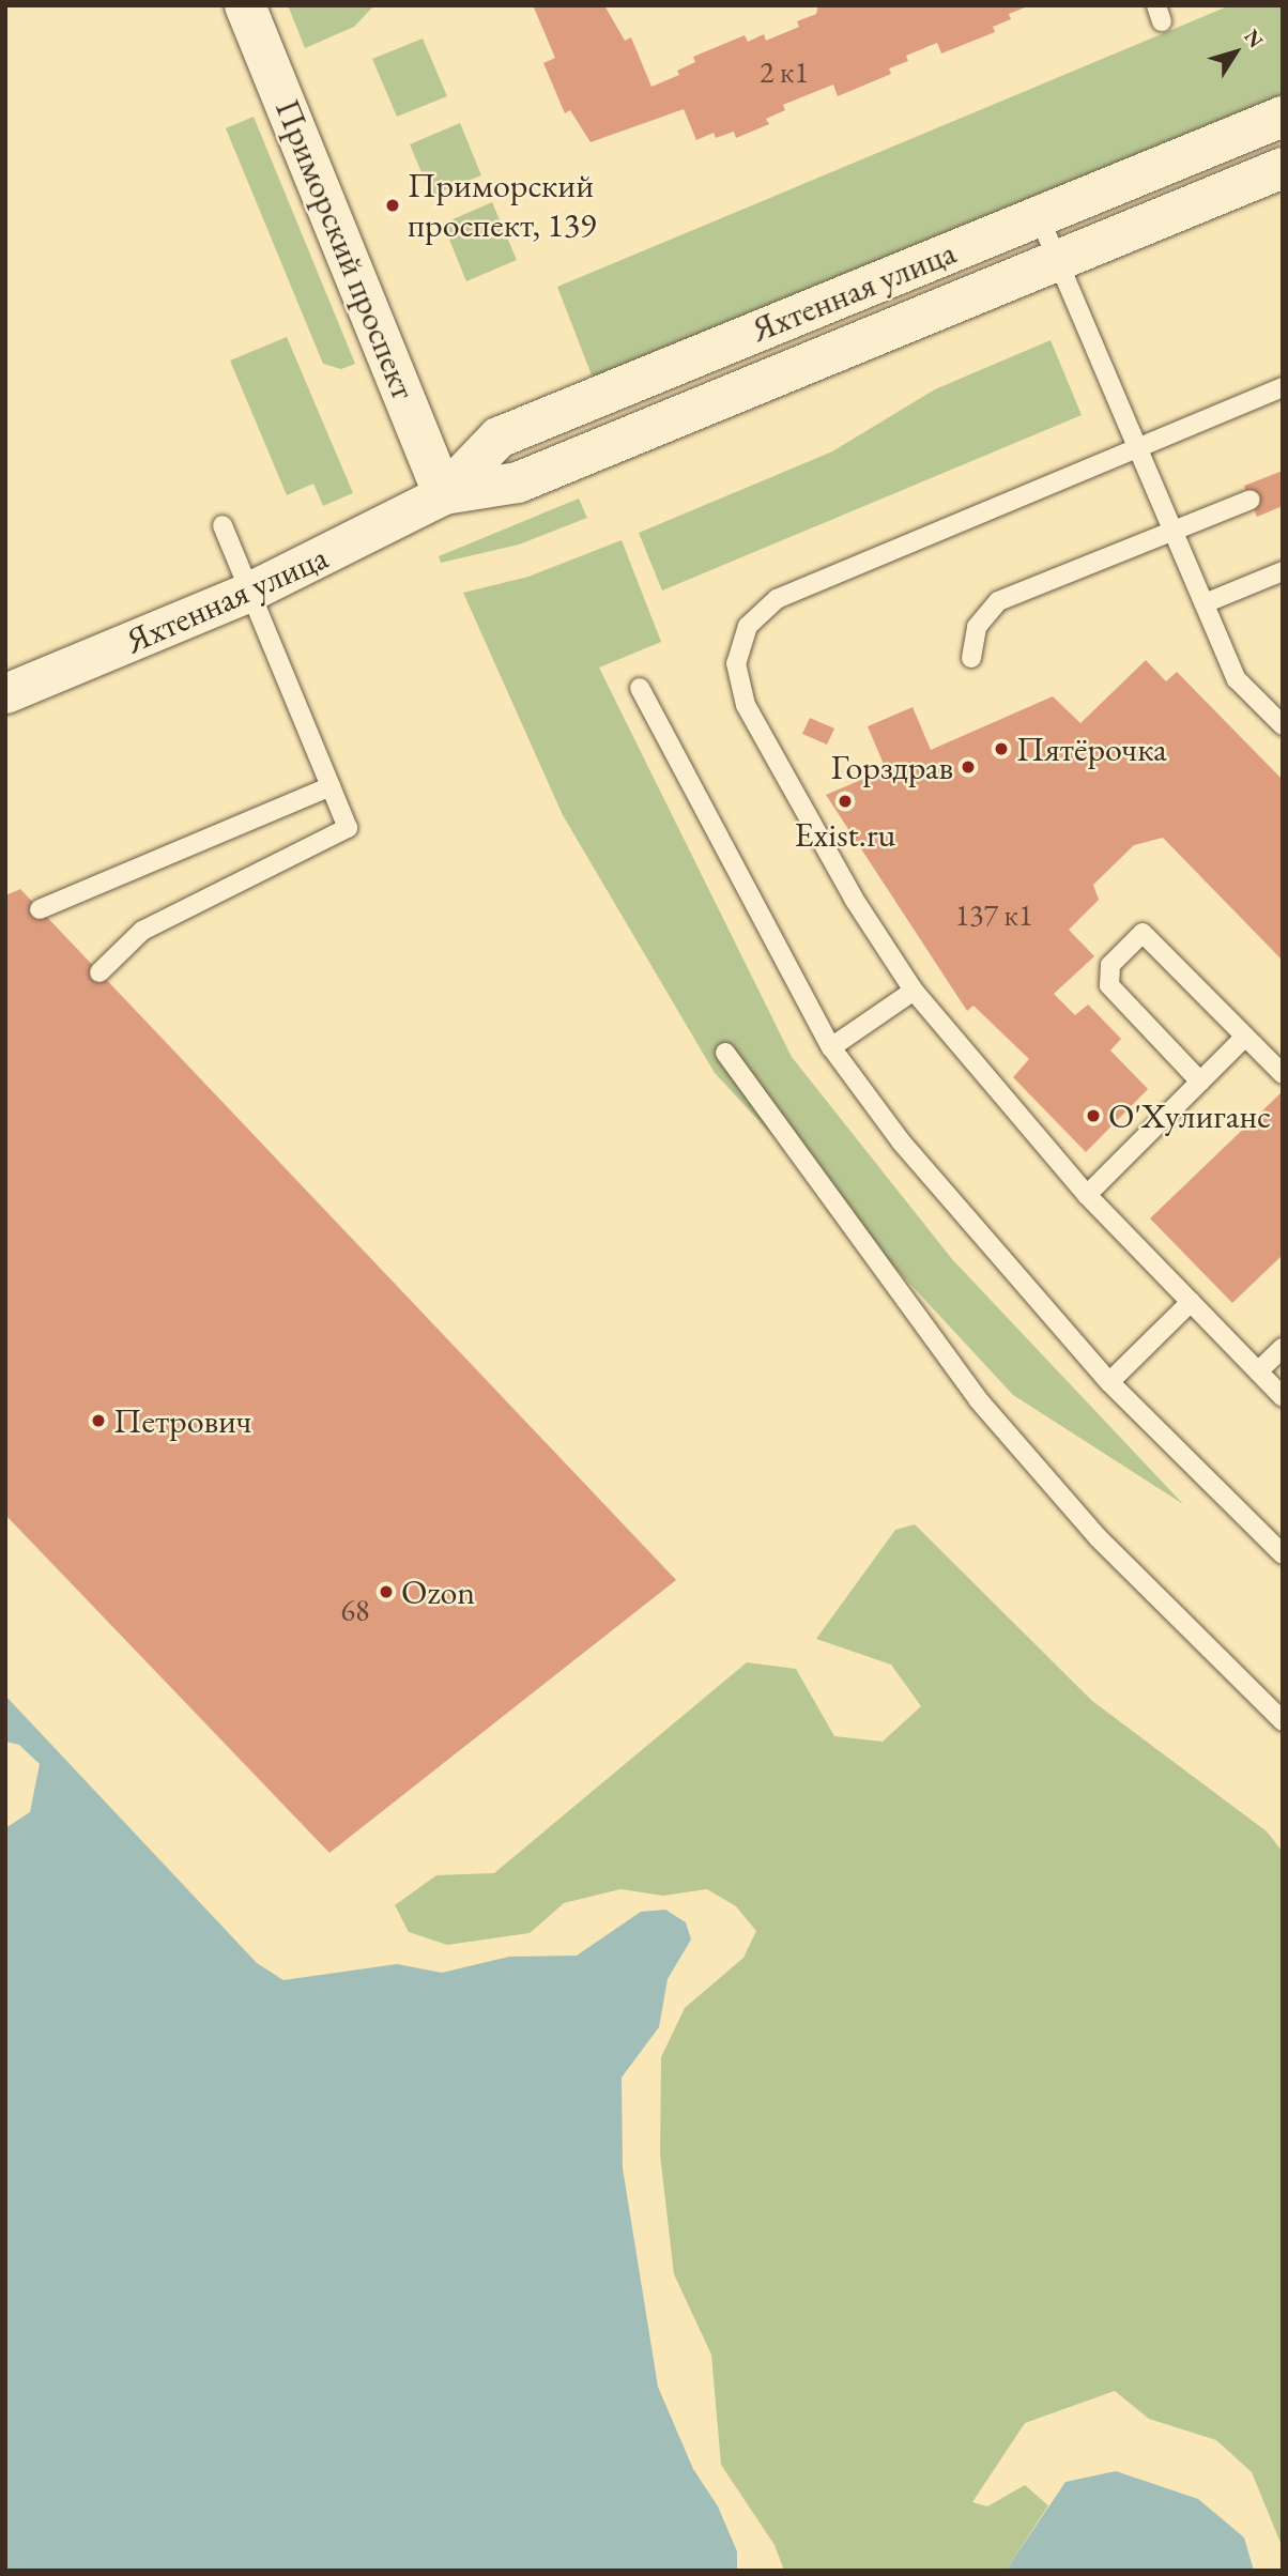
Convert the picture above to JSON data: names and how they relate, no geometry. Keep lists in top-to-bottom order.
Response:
{
  "streets": {
    "street": ["Приморский проспект", "Яхтенная улица"]
  },
  "crossings": [
    ["Приморский проспект", "Яхтенная улица"]
  ],
  "places": [
    "Приморский проспект, 139",
    "Пятёрочка",
    "Горздрав",
    "Exist.ru",
    "О'Хулиганс",
    "Петрович",
    "Ozon"
  ],
  "house_numbers": ["2 к1", "137 к1", "68"],
  "north": "top right"
}
